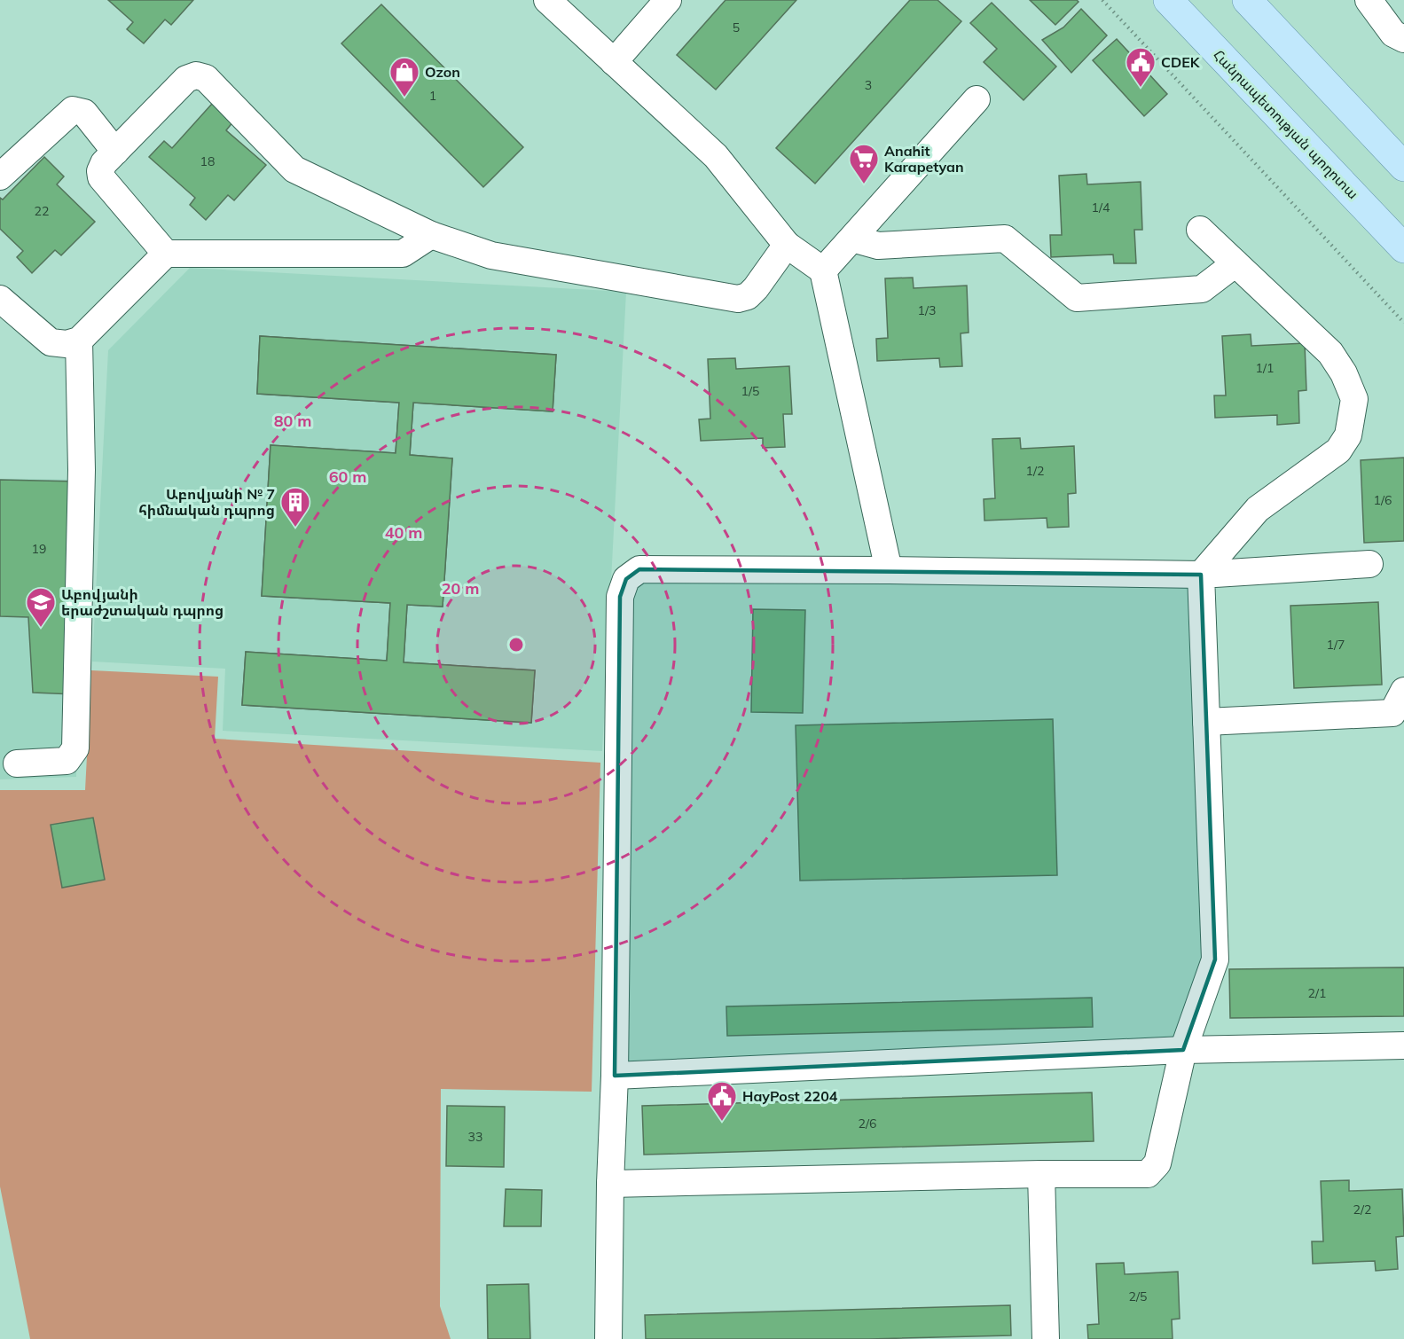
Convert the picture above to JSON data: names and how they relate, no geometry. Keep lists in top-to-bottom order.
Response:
{
  "streets": {
    "main road": ["Հանրապետության պողոտա"]
  },
  "places": {
    "public building": ["CDEK", "HayPost 2204"],
    "shop": ["Ozon"],
    "supermarket": ["Anahit Karapetyan"],
    "building": ["Աբովյանի № 7 հիմնական դպրոց"],
    "school or university": ["Աբովյանի երաժշտական դպրոց"]
  },
  "house_numbers": [
    "5",
    "3",
    "1",
    "18",
    "1/4",
    "22",
    "1/3",
    "1/1",
    "1/5",
    "1/2",
    "1/6",
    "19",
    "1/7",
    "2/1",
    "2/6",
    "33",
    "2/2",
    "2/5"
  ],
  "rings": [
    "80 m",
    "60 m",
    "40 m",
    "20 m"
  ]
}
